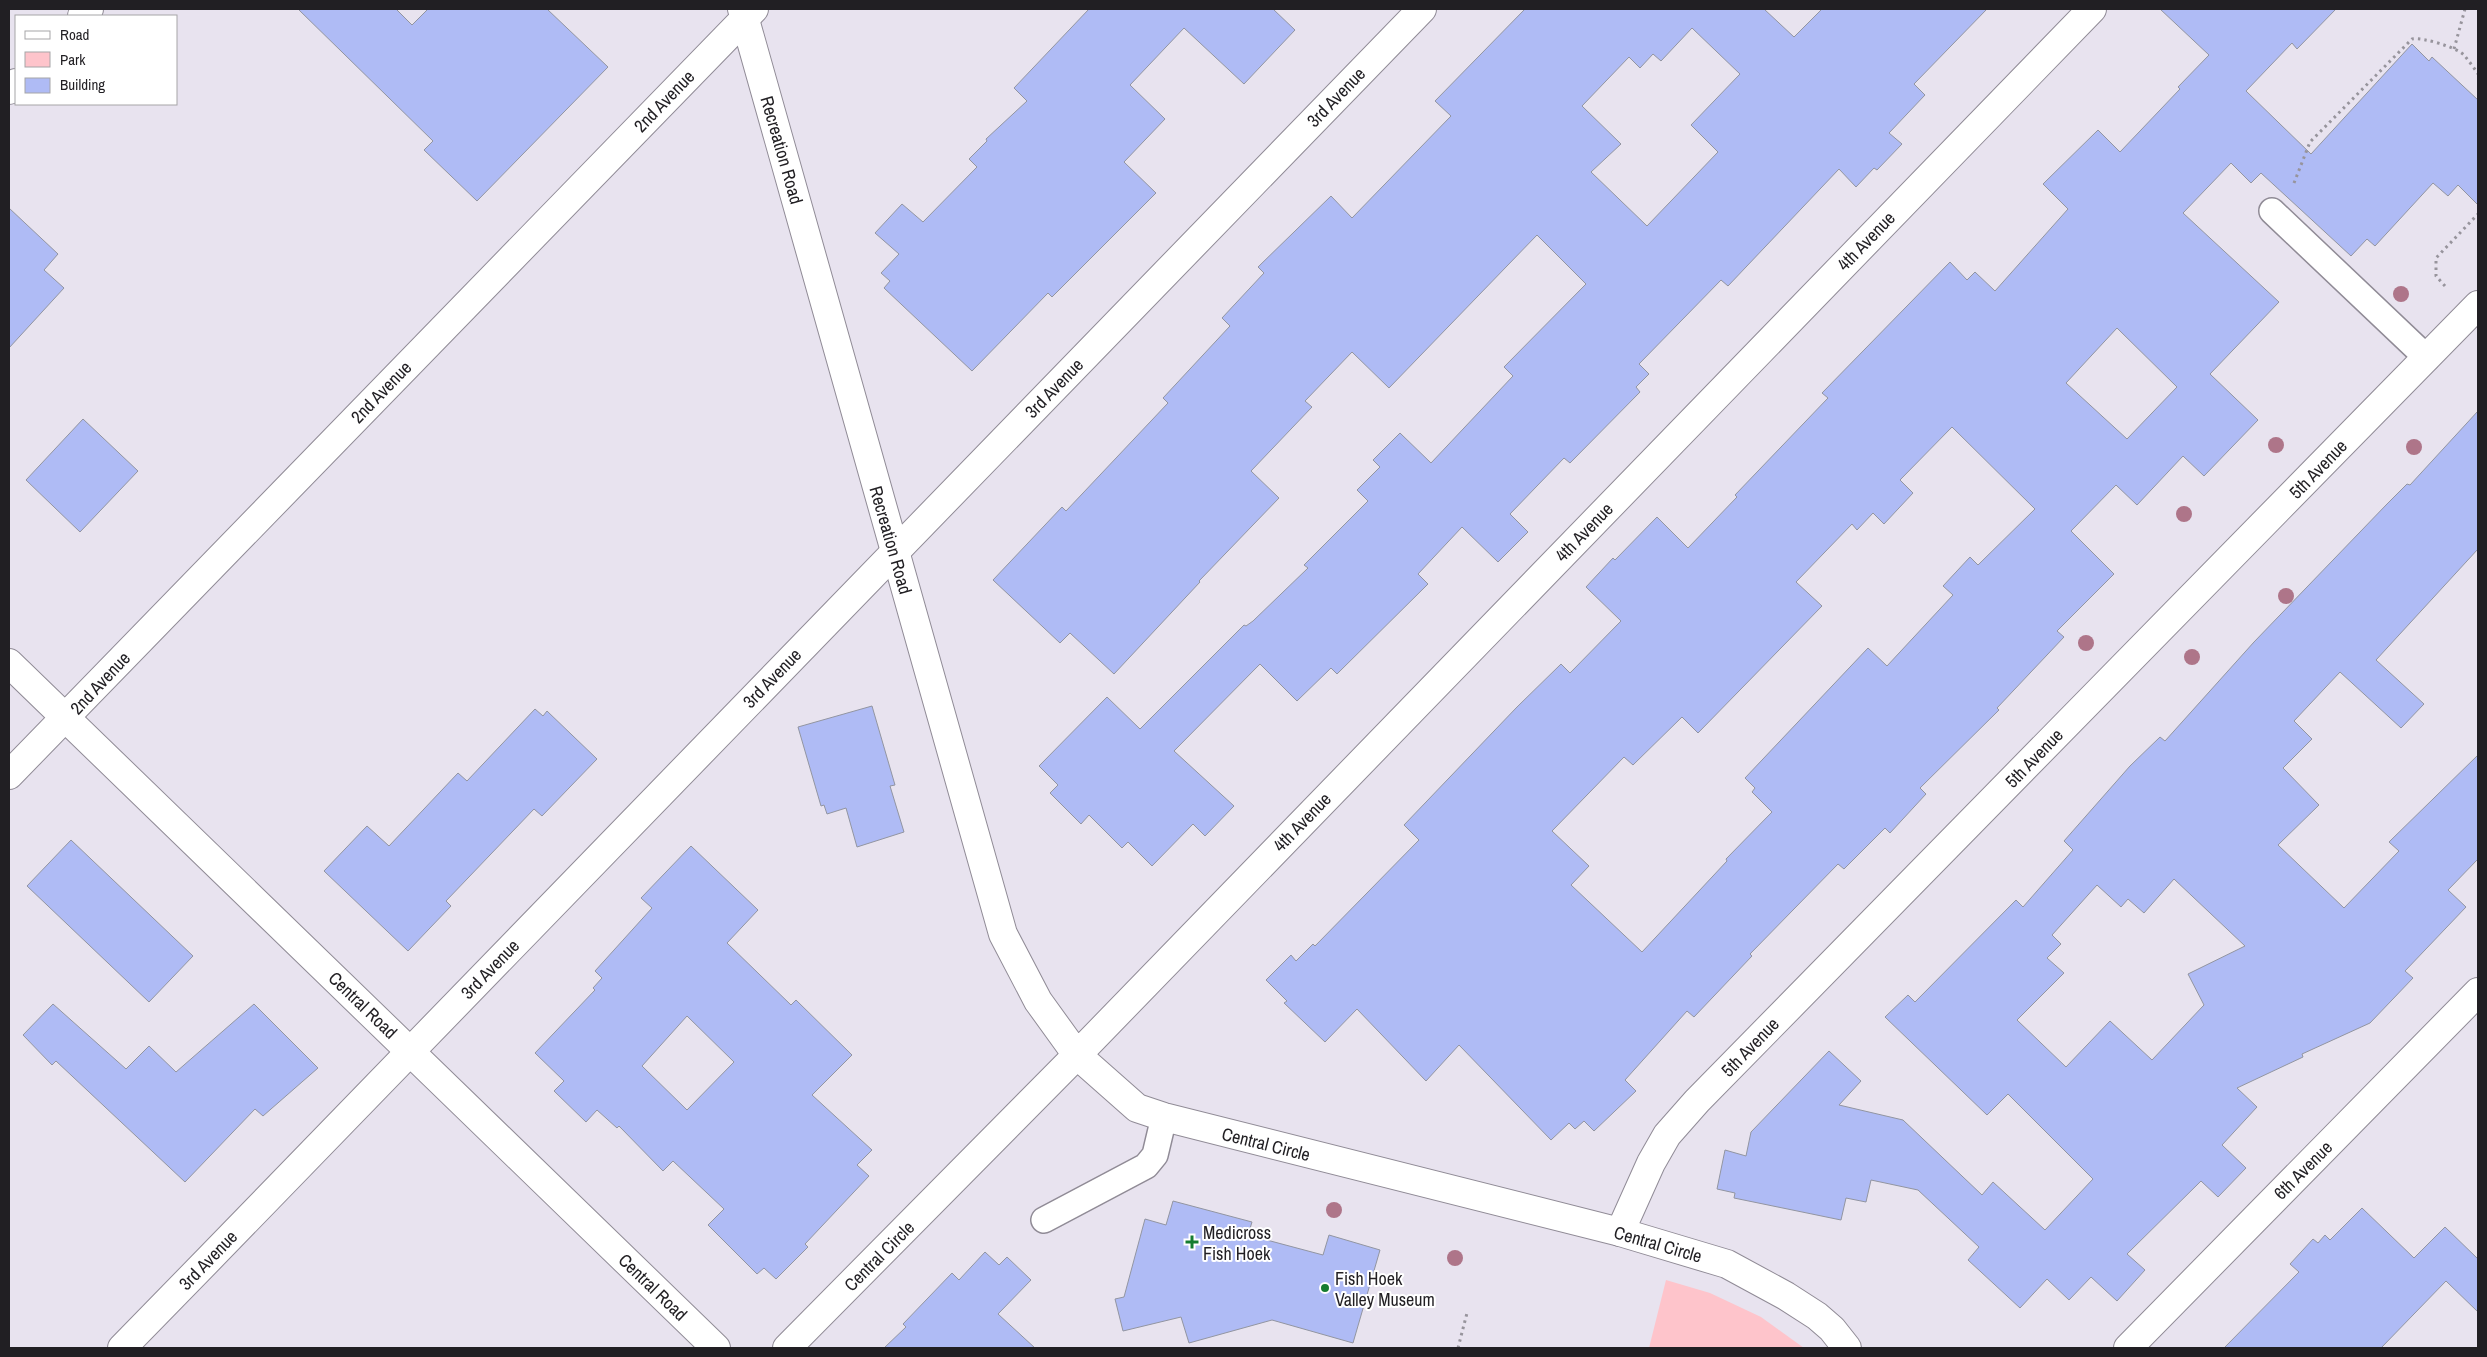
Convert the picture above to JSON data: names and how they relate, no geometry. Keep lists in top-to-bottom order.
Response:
{
  "streets": {
    "street": [
      "3rd Avenue",
      "2nd Avenue",
      "Recreation Road",
      "4th Avenue",
      "5th Avenue",
      "Central Road",
      "Central Circle",
      "6th Avenue"
    ]
  },
  "crossings": [
    ["3rd Avenue", "Recreation Road"],
    ["3rd Avenue", "Central Road"],
    ["2nd Avenue", "Recreation Road"],
    ["2nd Avenue", "Central Road"],
    ["Recreation Road", "4th Avenue"],
    ["Recreation Road", "Central Circle"],
    ["4th Avenue", "Central Circle"],
    ["5th Avenue", "Central Circle"]
  ],
  "places": {
    "health": ["Medicross Fish Hoek"],
    "other": ["Fish Hoek Valley Museum"]
  },
  "legend": ["Road", "Park", "Building"]
}
